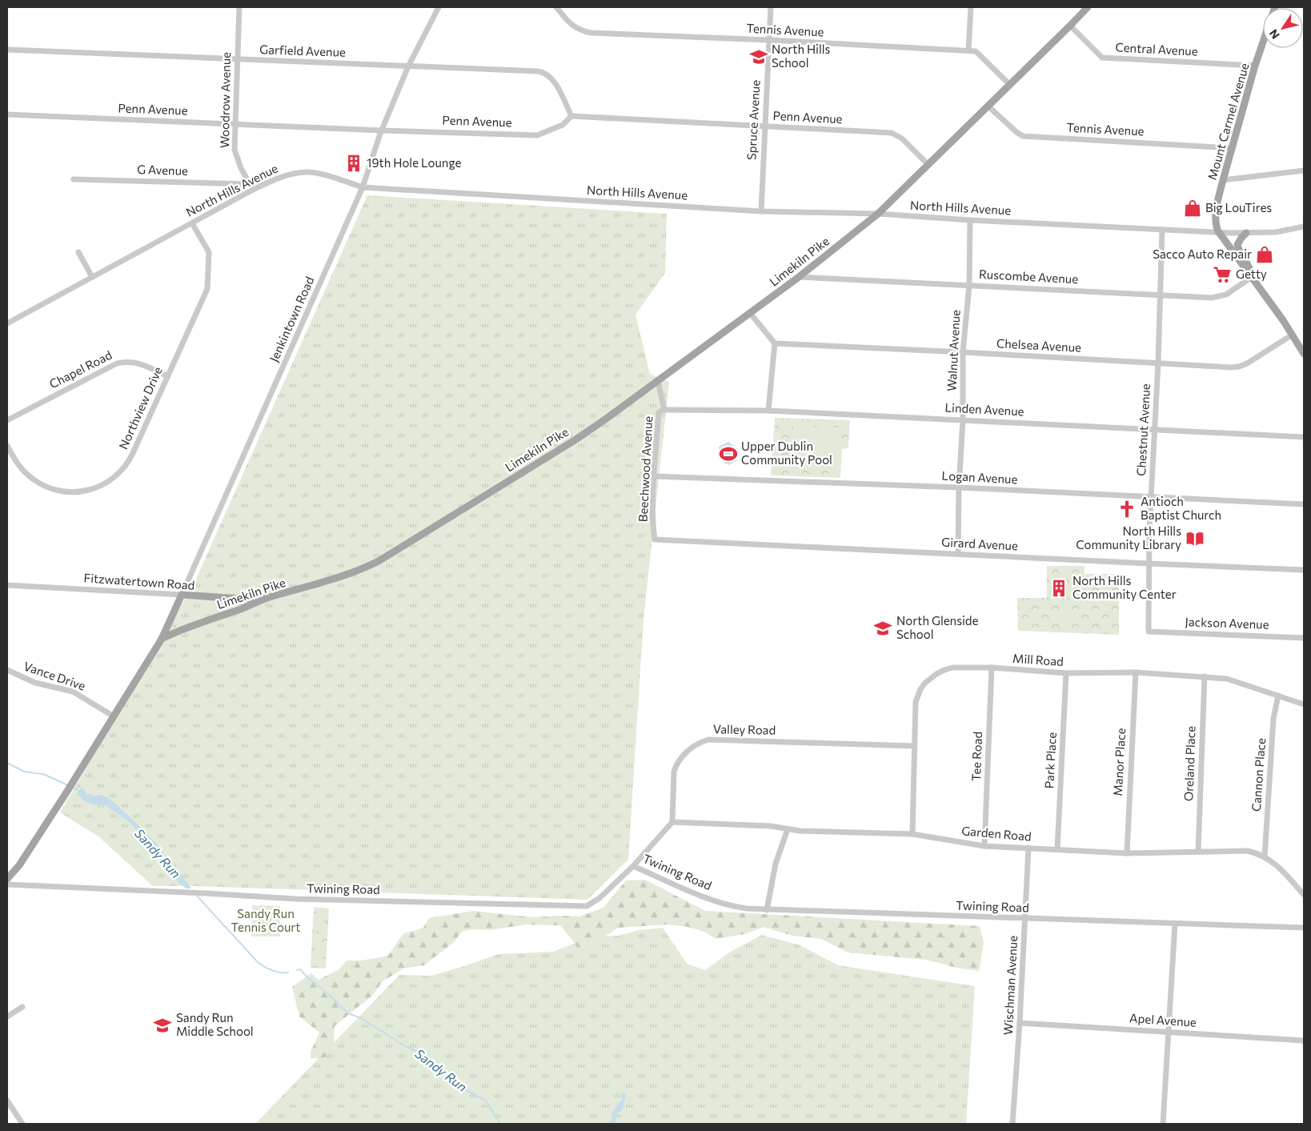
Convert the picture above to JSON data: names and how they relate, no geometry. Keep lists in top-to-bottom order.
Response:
{
  "streets": {
    "main road": [
      "Mount Carmel Avenue",
      "Limekiln Pike",
      "Jenkintown Road",
      "Fitzwatertown Road"
    ],
    "street": [
      "Tennis Avenue",
      "Central Avenue",
      "Garfield Avenue",
      "Woodrow Avenue",
      "Penn Avenue",
      "Spruce Avenue",
      "G Avenue",
      "North Hills Avenue",
      "Ruscombe Avenue",
      "Chelsea Avenue",
      "Walnut Avenue",
      "Chapel Road",
      "Northview Drive",
      "Linden Avenue",
      "Chestnut Avenue",
      "Beechwood Avenue",
      "Logan Avenue",
      "Girard Avenue",
      "Jackson Avenue",
      "Mill Road",
      "Vance Drive",
      "Valley Road",
      "Tee Road",
      "Park Place",
      "Manor Place",
      "Oreland Place",
      "Cannon Place",
      "Garden Road",
      "Twining Road",
      "Wischman Avenue",
      "Apel Avenue"
    ]
  },
  "crossings": [
    ["Tennis Avenue", "Spruce Avenue"],
    ["Tennis Avenue", "Mount Carmel Avenue"],
    ["Tennis Avenue", "Limekiln Pike"],
    ["Central Avenue", "Mount Carmel Avenue"],
    ["Central Avenue", "Limekiln Pike"],
    ["Garfield Avenue", "Woodrow Avenue"],
    ["Garfield Avenue", "Penn Avenue"],
    ["Garfield Avenue", "Jenkintown Road"],
    ["Woodrow Avenue", "Penn Avenue"],
    ["Woodrow Avenue", "G Avenue"],
    ["Woodrow Avenue", "North Hills Avenue"],
    ["Penn Avenue", "Spruce Avenue"],
    ["Penn Avenue", "Limekiln Pike"],
    ["Penn Avenue", "Jenkintown Road"],
    ["Spruce Avenue", "North Hills Avenue"],
    ["Mount Carmel Avenue", "North Hills Avenue"],
    ["North Hills Avenue", "Limekiln Pike"],
    ["North Hills Avenue", "Jenkintown Road"],
    ["North Hills Avenue", "Walnut Avenue"],
    ["North Hills Avenue", "Northview Drive"],
    ["North Hills Avenue", "Chestnut Avenue"],
    ["Limekiln Pike", "Ruscombe Avenue"],
    ["Limekiln Pike", "Jenkintown Road"],
    ["Limekiln Pike", "Beechwood Avenue"],
    ["Limekiln Pike", "Fitzwatertown Road"],
    ["Ruscombe Avenue", "Walnut Avenue"],
    ["Ruscombe Avenue", "Chestnut Avenue"],
    ["Jenkintown Road", "Fitzwatertown Road"],
    ["Chelsea Avenue", "Walnut Avenue"],
    ["Chelsea Avenue", "Chestnut Avenue"],
    ["Walnut Avenue", "Linden Avenue"],
    ["Walnut Avenue", "Logan Avenue"],
    ["Walnut Avenue", "Girard Avenue"],
    ["Chapel Road", "Northview Drive"],
    ["Linden Avenue", "Chestnut Avenue"],
    ["Linden Avenue", "Beechwood Avenue"],
    ["Chestnut Avenue", "Logan Avenue"],
    ["Chestnut Avenue", "Girard Avenue"],
    ["Chestnut Avenue", "Jackson Avenue"],
    ["Beechwood Avenue", "Logan Avenue"],
    ["Beechwood Avenue", "Girard Avenue"],
    ["Mill Road", "Valley Road"],
    ["Mill Road", "Tee Road"],
    ["Mill Road", "Park Place"],
    ["Mill Road", "Manor Place"],
    ["Mill Road", "Oreland Place"],
    ["Mill Road", "Cannon Place"],
    ["Mill Road", "Garden Road"],
    ["Valley Road", "Garden Road"],
    ["Tee Road", "Garden Road"],
    ["Park Place", "Garden Road"],
    ["Manor Place", "Garden Road"],
    ["Oreland Place", "Garden Road"],
    ["Cannon Place", "Garden Road"],
    ["Garden Road", "Wischman Avenue"],
    ["Twining Road", "Wischman Avenue"],
    ["Wischman Avenue", "Apel Avenue"]
  ],
  "water": ["Sandy Run"],
  "parks": ["Sandy Run Tennis Court"],
  "places": {
    "school or university": ["North Hills School", "North Glenside School", "Sandy Run Middle School"],
    "building": ["19th Hole Lounge", "North Hills Community Center"],
    "shop": ["Big LouTires", "Sacco Auto Repair"],
    "supermarket": ["Getty"],
    "sports": ["Upper Dublin Community Pool"],
    "church": ["Antioch Baptist Church"],
    "library": ["North Hills Community Library"]
  },
  "north": "bottom left"
}
